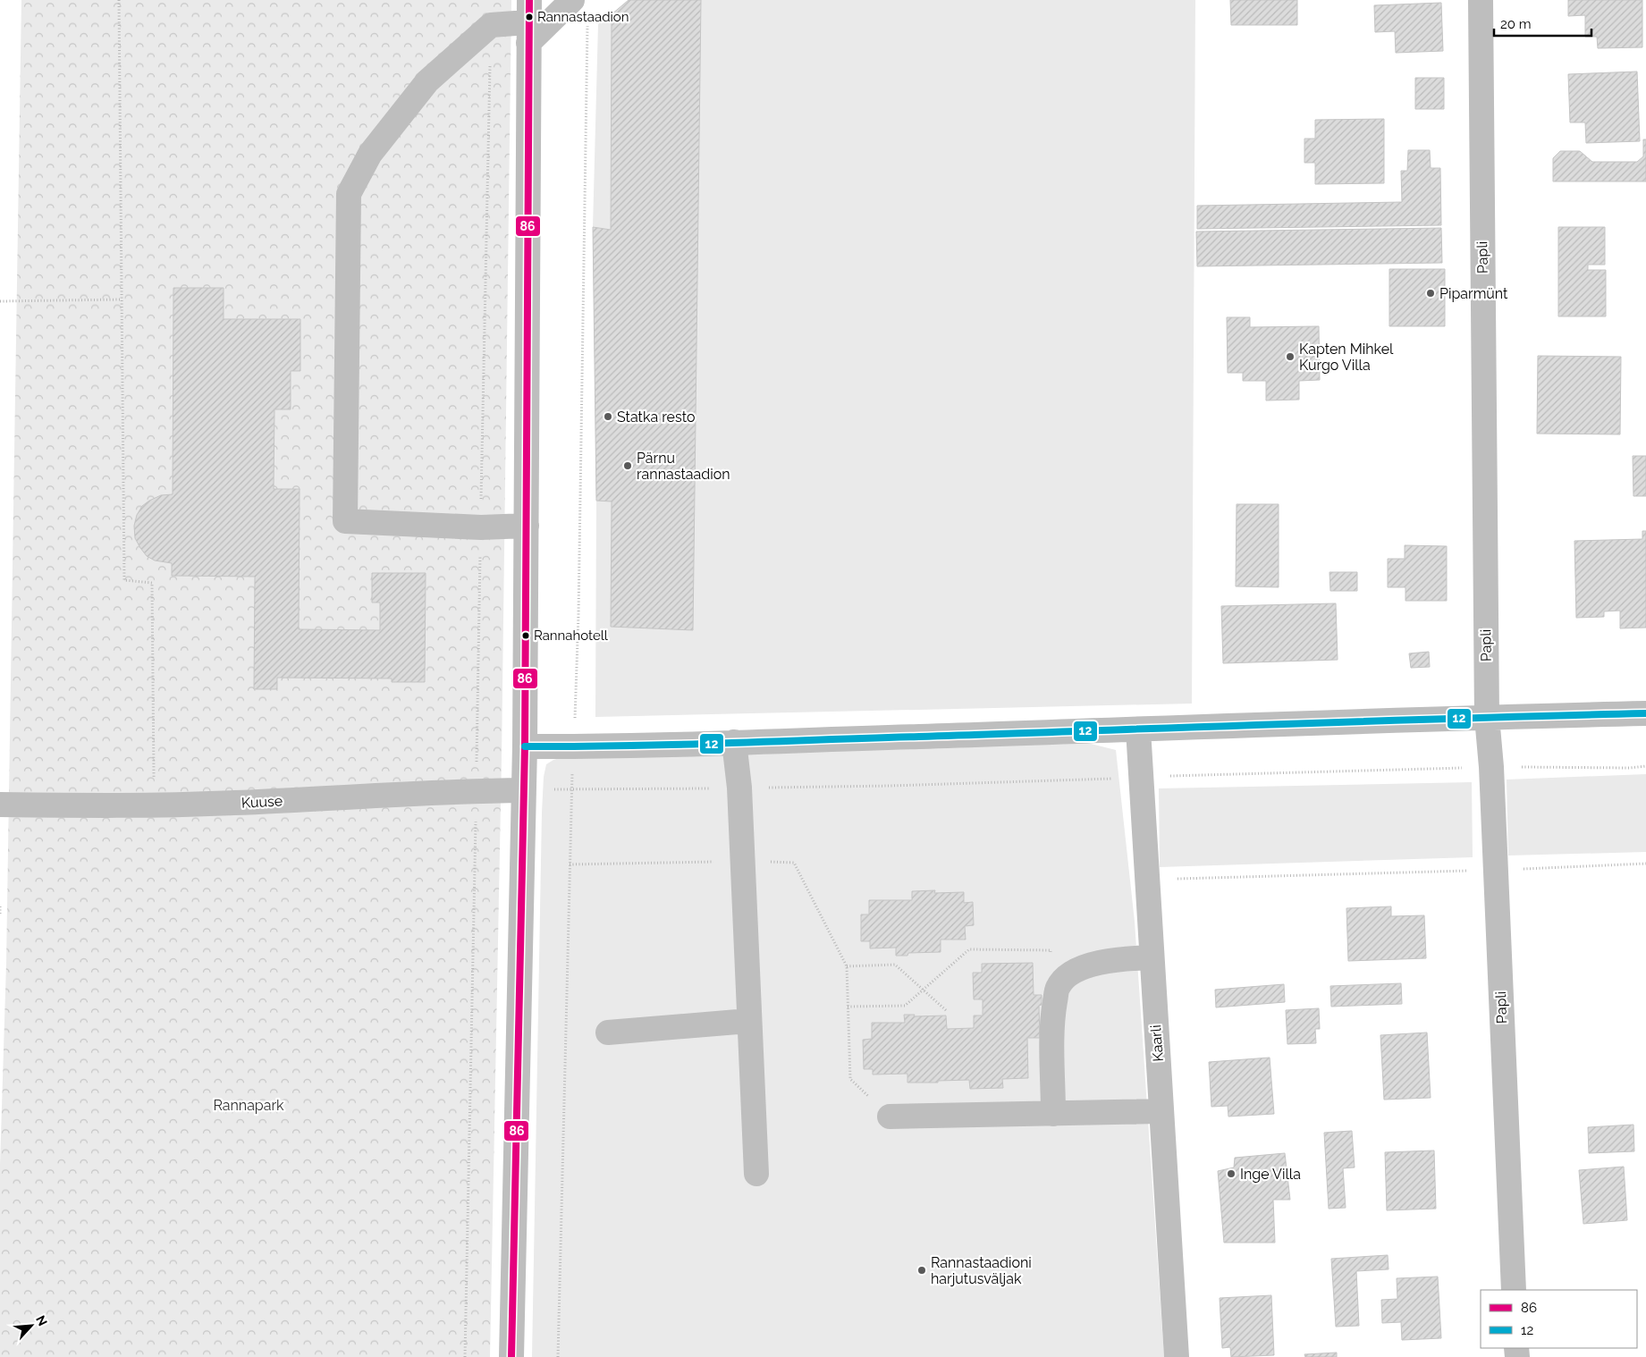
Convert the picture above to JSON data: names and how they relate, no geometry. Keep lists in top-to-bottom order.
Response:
{
  "streets": {
    "street": ["Papli", "Kuuse", "Kaarli"]
  },
  "parks": ["Rannapark"],
  "places": [
    "Rannastaadion",
    "Piparmünt",
    "Kapten Mihkel Kurgo Villa",
    "Statka resto",
    "Pärnu rannastaadion",
    "Rannahotell",
    "Inge Villa",
    "Rannastaadioni harjutusväljak"
  ],
  "lines": ["transit line 86", "transit line 12"],
  "legend": ["86", "12"],
  "scale_bar": "20 m",
  "north": "top right"
}
